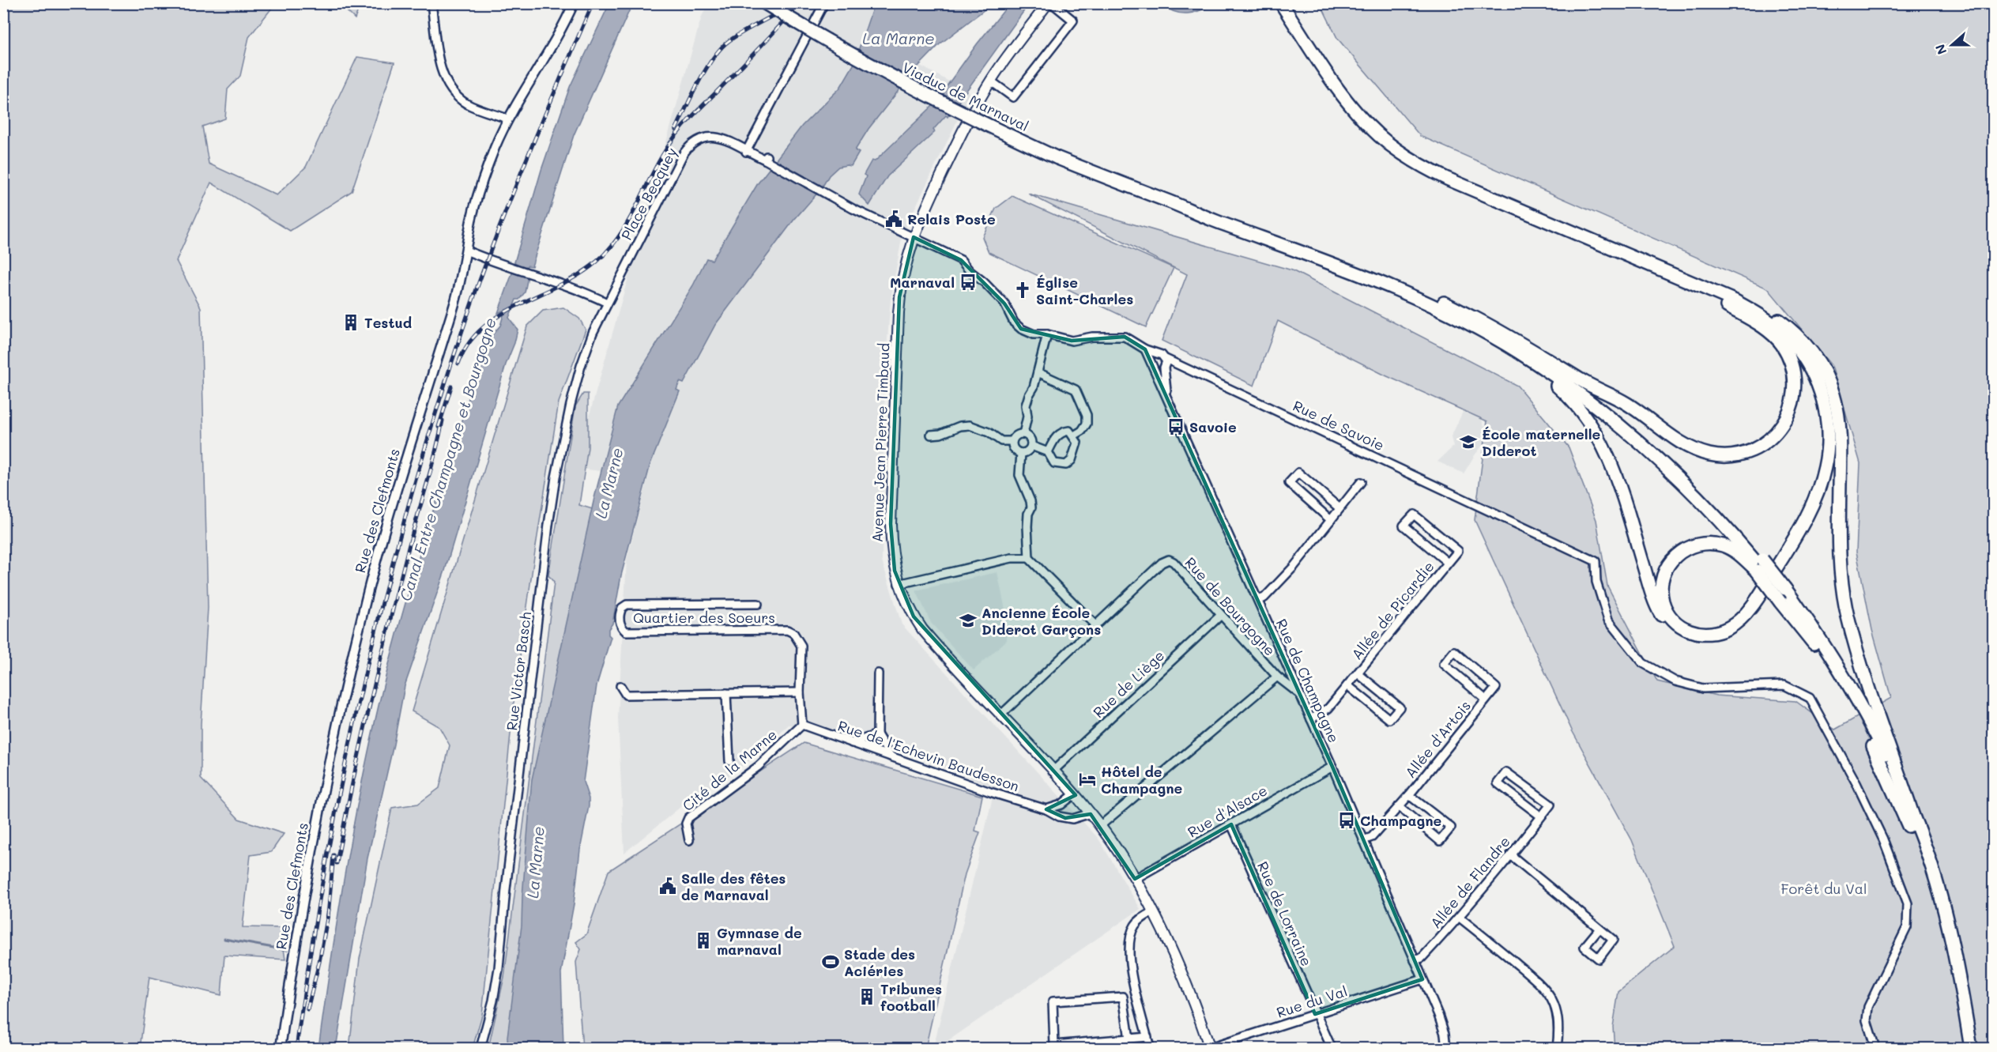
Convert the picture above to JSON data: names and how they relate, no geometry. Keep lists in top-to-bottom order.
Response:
{
  "streets": {
    "highway": ["Viaduc de Marnaval"],
    "main road": ["Avenue Jean Pierre Timbaud"],
    "street": [
      "Place Becquey",
      "Rue de Savoie",
      "Rue des Clefmonts",
      "Rue de Bourgogne",
      "Allée de Picardie",
      "Quartier des Soeurs",
      "Rue Victor Basch",
      "Rue de Champagne",
      "Rue de Liège",
      "Allée d'Artois",
      "Rue de l'Echevin Baudesson",
      "Cité de la Marne",
      "Rue d'Alsace",
      "Allée de Flandre",
      "Rue de Lorraine",
      "Rue du Val"
    ]
  },
  "crossings": [
    ["Place Becquey", "Avenue Jean Pierre Timbaud"],
    ["Place Becquey", "Rue Victor Basch"],
    ["Rue de Savoie", "Rue de Champagne"],
    ["Avenue Jean Pierre Timbaud", "Rue de Liège"],
    ["Avenue Jean Pierre Timbaud", "Rue de l'Echevin Baudesson"],
    ["Avenue Jean Pierre Timbaud", "Rue d'Alsace"],
    ["Avenue Jean Pierre Timbaud", "Rue du Val"],
    ["Rue de Bourgogne", "Rue de Champagne"],
    ["Rue de Bourgogne", "Rue de Liège"],
    ["Allée de Picardie", "Rue de Champagne"],
    ["Quartier des Soeurs", "Rue de l'Echevin Baudesson"],
    ["Quartier des Soeurs", "Cité de la Marne"],
    ["Rue de Champagne", "Allée d'Artois"],
    ["Rue de Champagne", "Rue d'Alsace"],
    ["Rue de Champagne", "Allée de Flandre"],
    ["Rue de Champagne", "Rue du Val"],
    ["Rue de l'Echevin Baudesson", "Cité de la Marne"],
    ["Rue d'Alsace", "Rue de Lorraine"],
    ["Rue de Lorraine", "Rue du Val"]
  ],
  "water": ["La Marne", "Canal Entre Champagne et Bourgogne"],
  "parks": ["Forêt du Val"],
  "places": {
    "public building": ["Relais Poste", "Salle des fêtes de Marnaval"],
    "bus stop": ["Marnaval", "Savoie", "Champagne"],
    "church": ["Église Saint-Charles"],
    "building": ["Testud", "Gymnase de marnaval", "Tribunes football"],
    "school or university": ["École maternelle Diderot", "Ancienne École Diderot Garçons"],
    "hotel": ["Hôtel de Champagne"],
    "sports": ["Stade des Aciéries"]
  },
  "north": "left"
}
